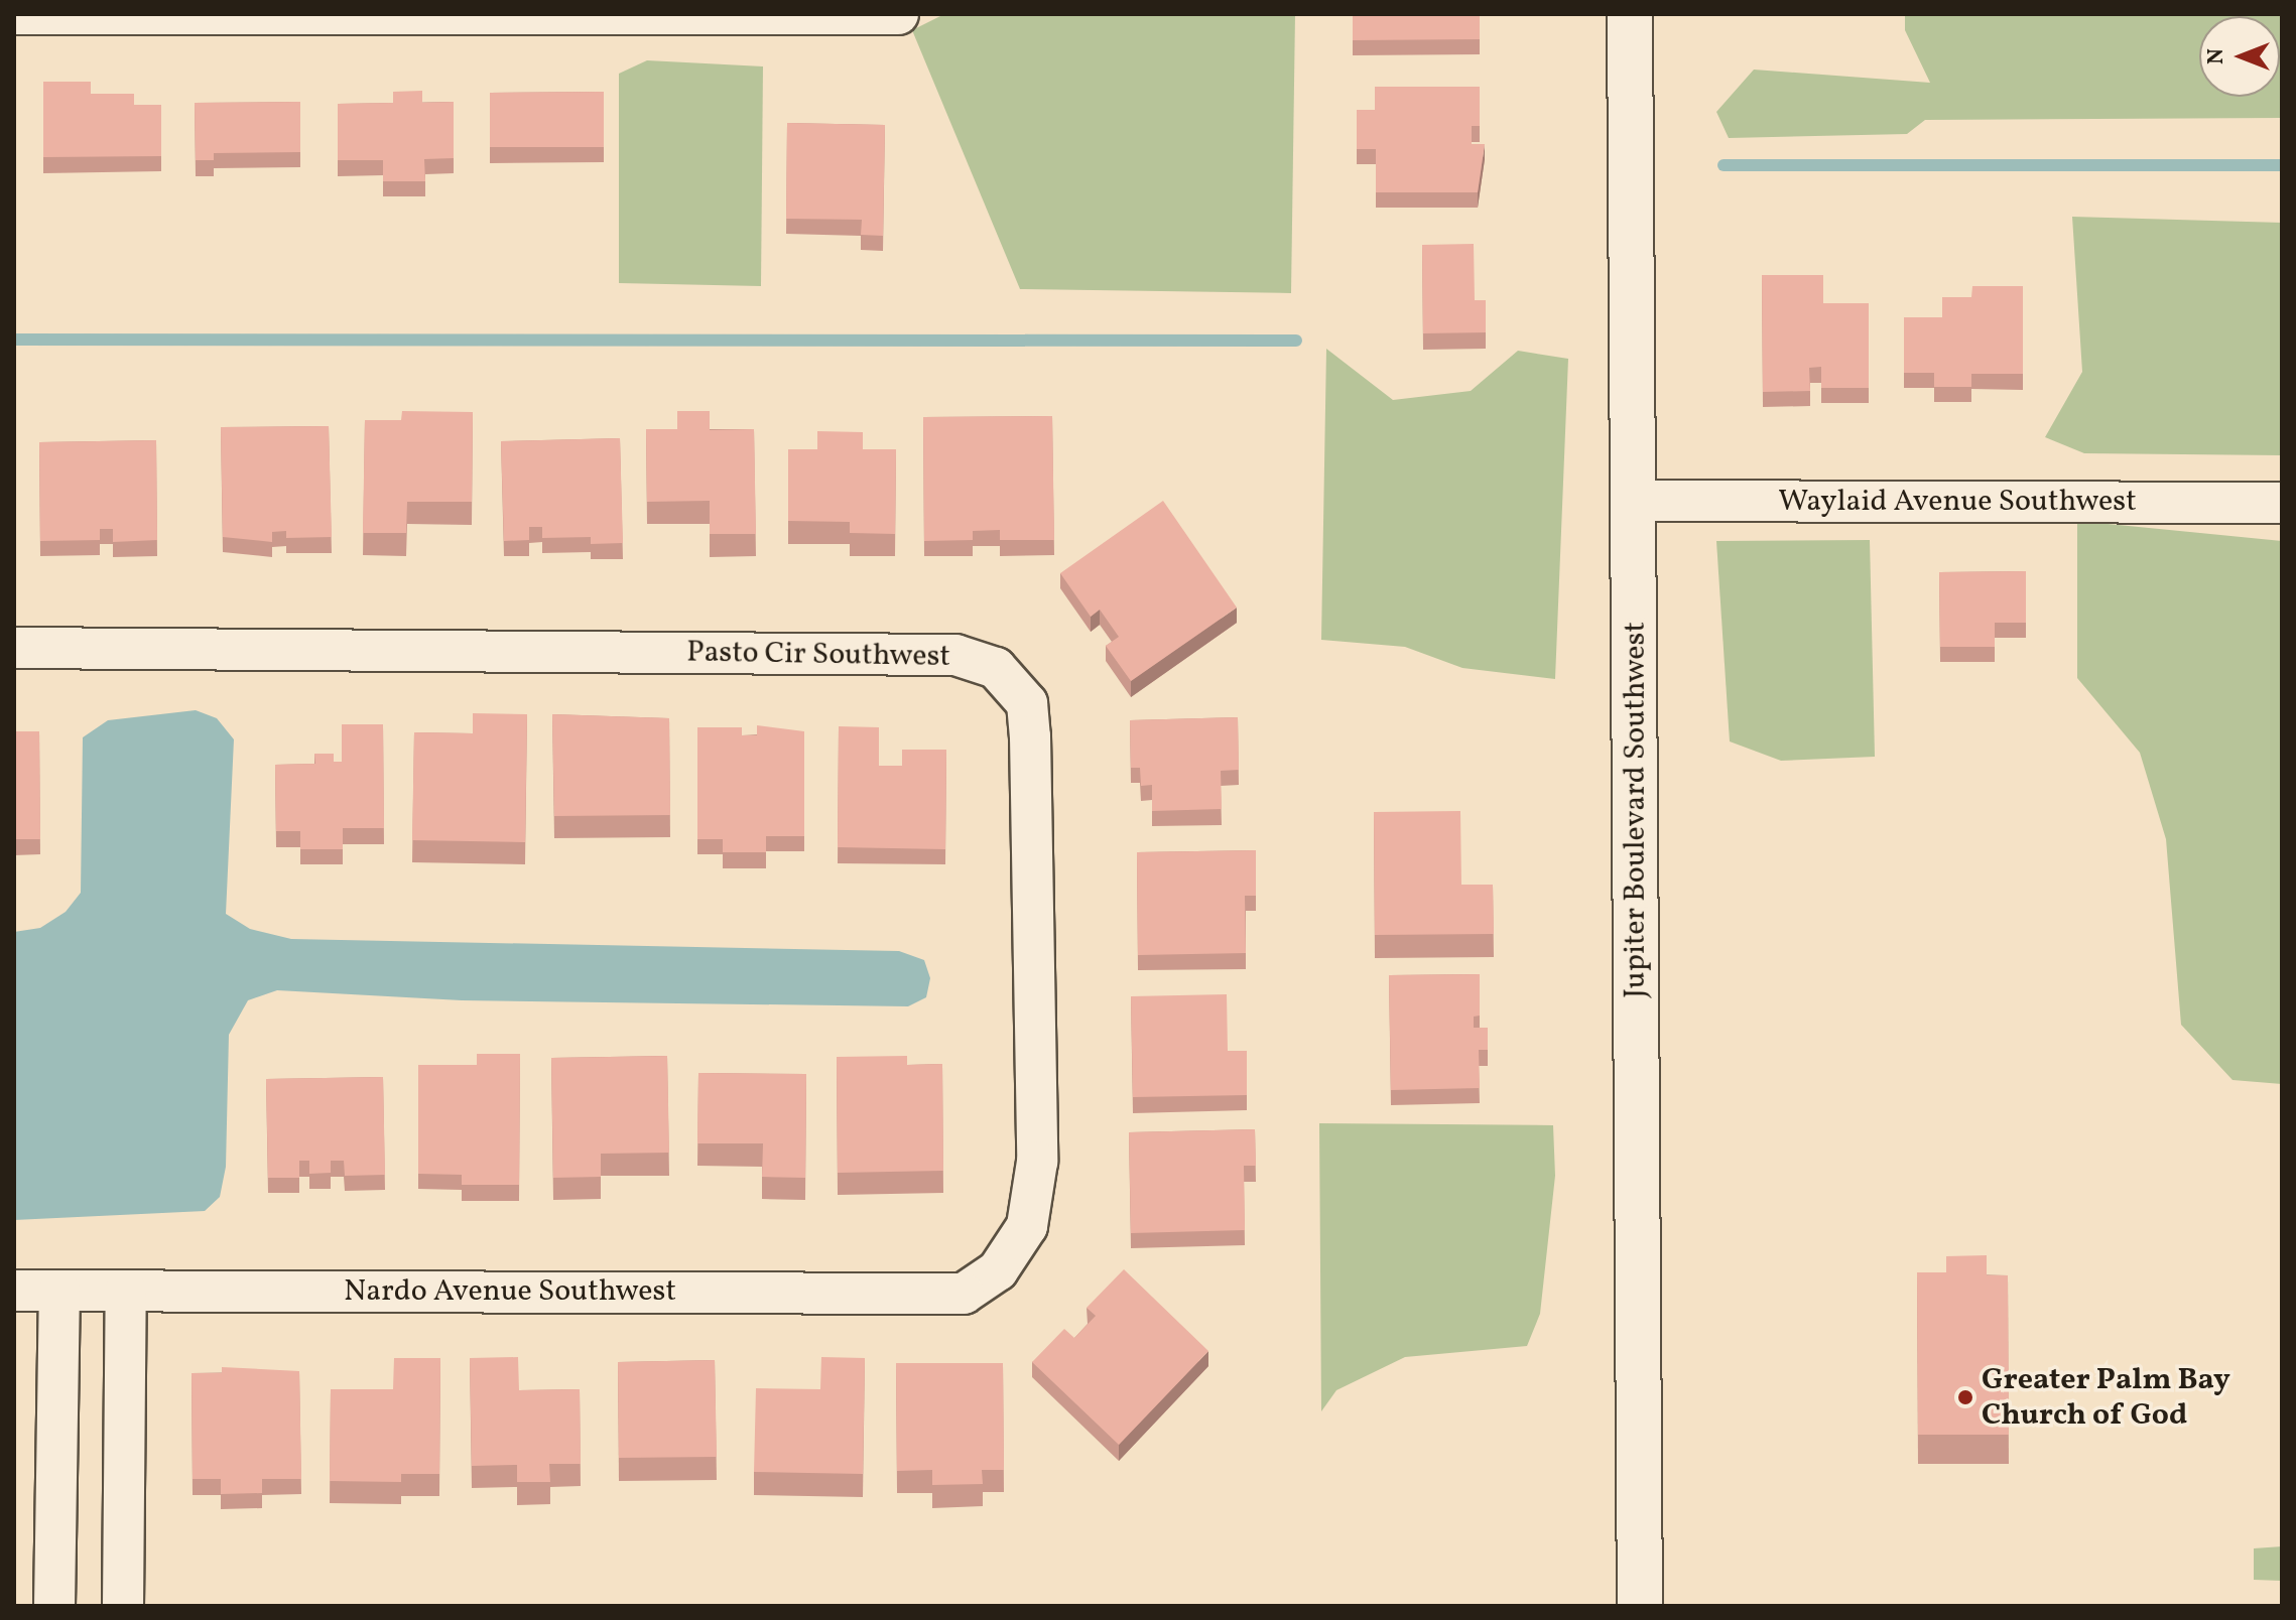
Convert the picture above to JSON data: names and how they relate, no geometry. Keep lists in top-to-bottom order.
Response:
{
  "streets": {
    "street": [
      "Waylaid Avenue Southwest",
      "Pasto Cir Southwest",
      "Jupiter Boulevard Southwest",
      "Nardo Avenue Southwest"
    ]
  },
  "crossings": [
    ["Waylaid Avenue Southwest", "Jupiter Boulevard Southwest"],
    ["Pasto Cir Southwest", "Nardo Avenue Southwest"]
  ],
  "places": ["Greater Palm Bay Church of God"],
  "north": "left"
}
